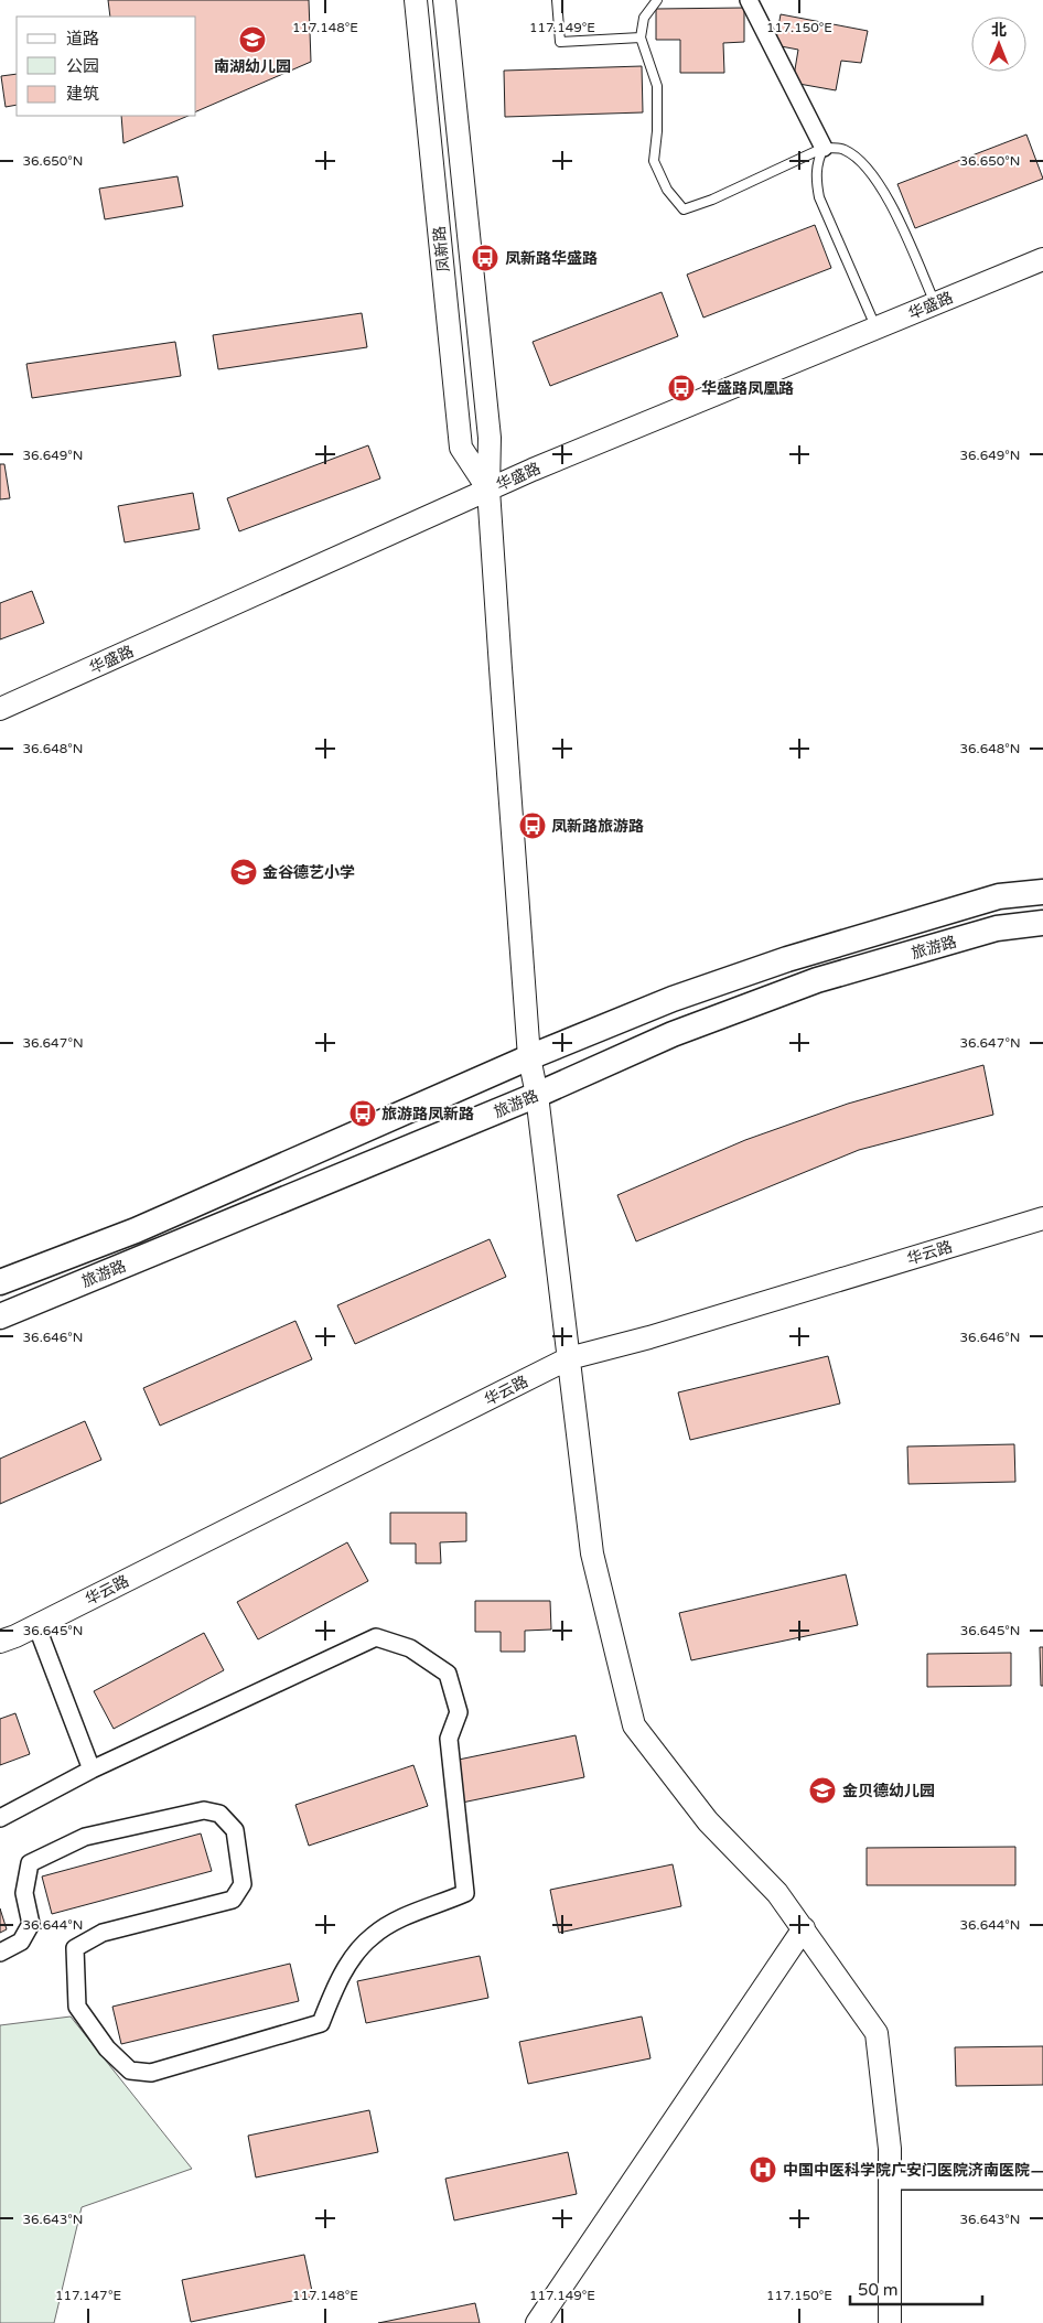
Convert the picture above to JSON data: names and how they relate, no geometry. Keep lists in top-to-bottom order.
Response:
{
  "streets": {
    "main road": ["旅游路"],
    "street": ["凤新路", "华盛路", "华云路"]
  },
  "crossings": [
    ["凤新路", "华盛路"]
  ],
  "places": {
    "school or university": ["南湖幼儿园", "金谷德艺小学", "金贝德幼儿园"],
    "bus stop": [
      "凤新路华盛路",
      "华盛路凤凰路",
      "凤新路旅游路",
      "旅游路凤新路"
    ],
    "hospital": ["中国中医科学院广安门医院济南医院"]
  },
  "legend": ["道路", "公园", "建筑"],
  "scale_bar": "50 m",
  "north": "top",
  "coordinates": [
    "117.148°E",
    "117.149°E",
    "117.150°E",
    "36.650°N",
    "36.649°N",
    "36.648°N",
    "36.647°N",
    "36.646°N",
    "36.645°N",
    "36.644°N",
    "36.643°N",
    "117.147°E"
  ]
}
